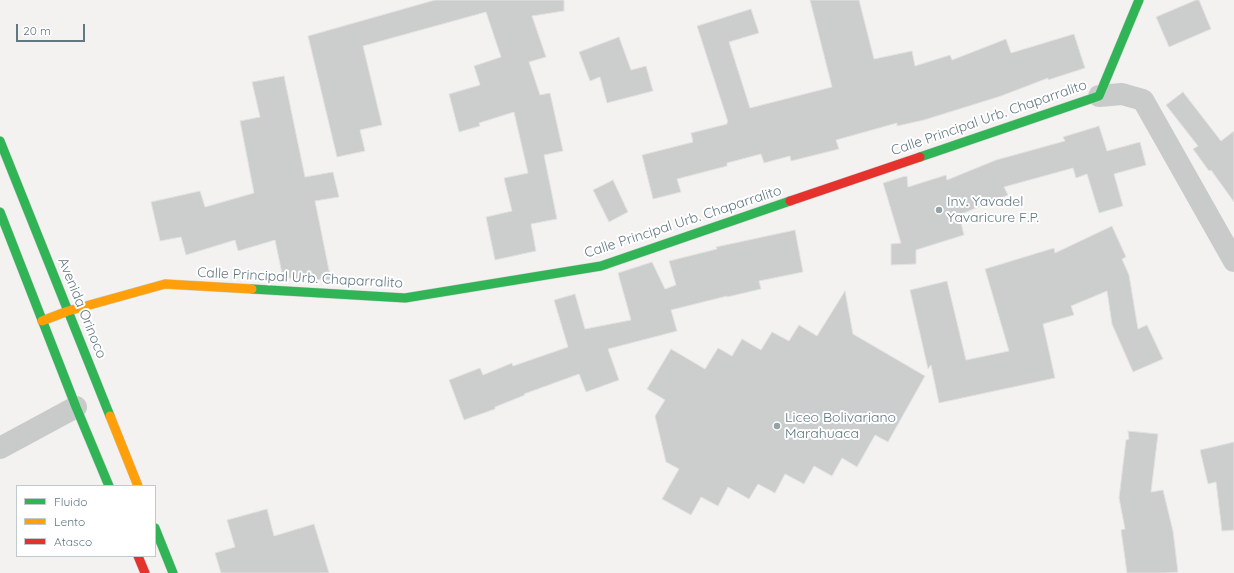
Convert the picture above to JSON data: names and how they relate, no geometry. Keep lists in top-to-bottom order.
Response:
{
  "streets": {
    "street": ["Calle Principal Urb. Chaparralito", "Avenida Orinoco"]
  },
  "crossings": [
    ["Calle Principal Urb. Chaparralito", "Avenida Orinoco"]
  ],
  "places": ["Inv. Yavadel Yavaricure F.P.", "Liceo Bolivariano Marahuaca"],
  "legend": ["Fluido", "Lento", "Atasco"],
  "scale_bar": "20 m"
}
